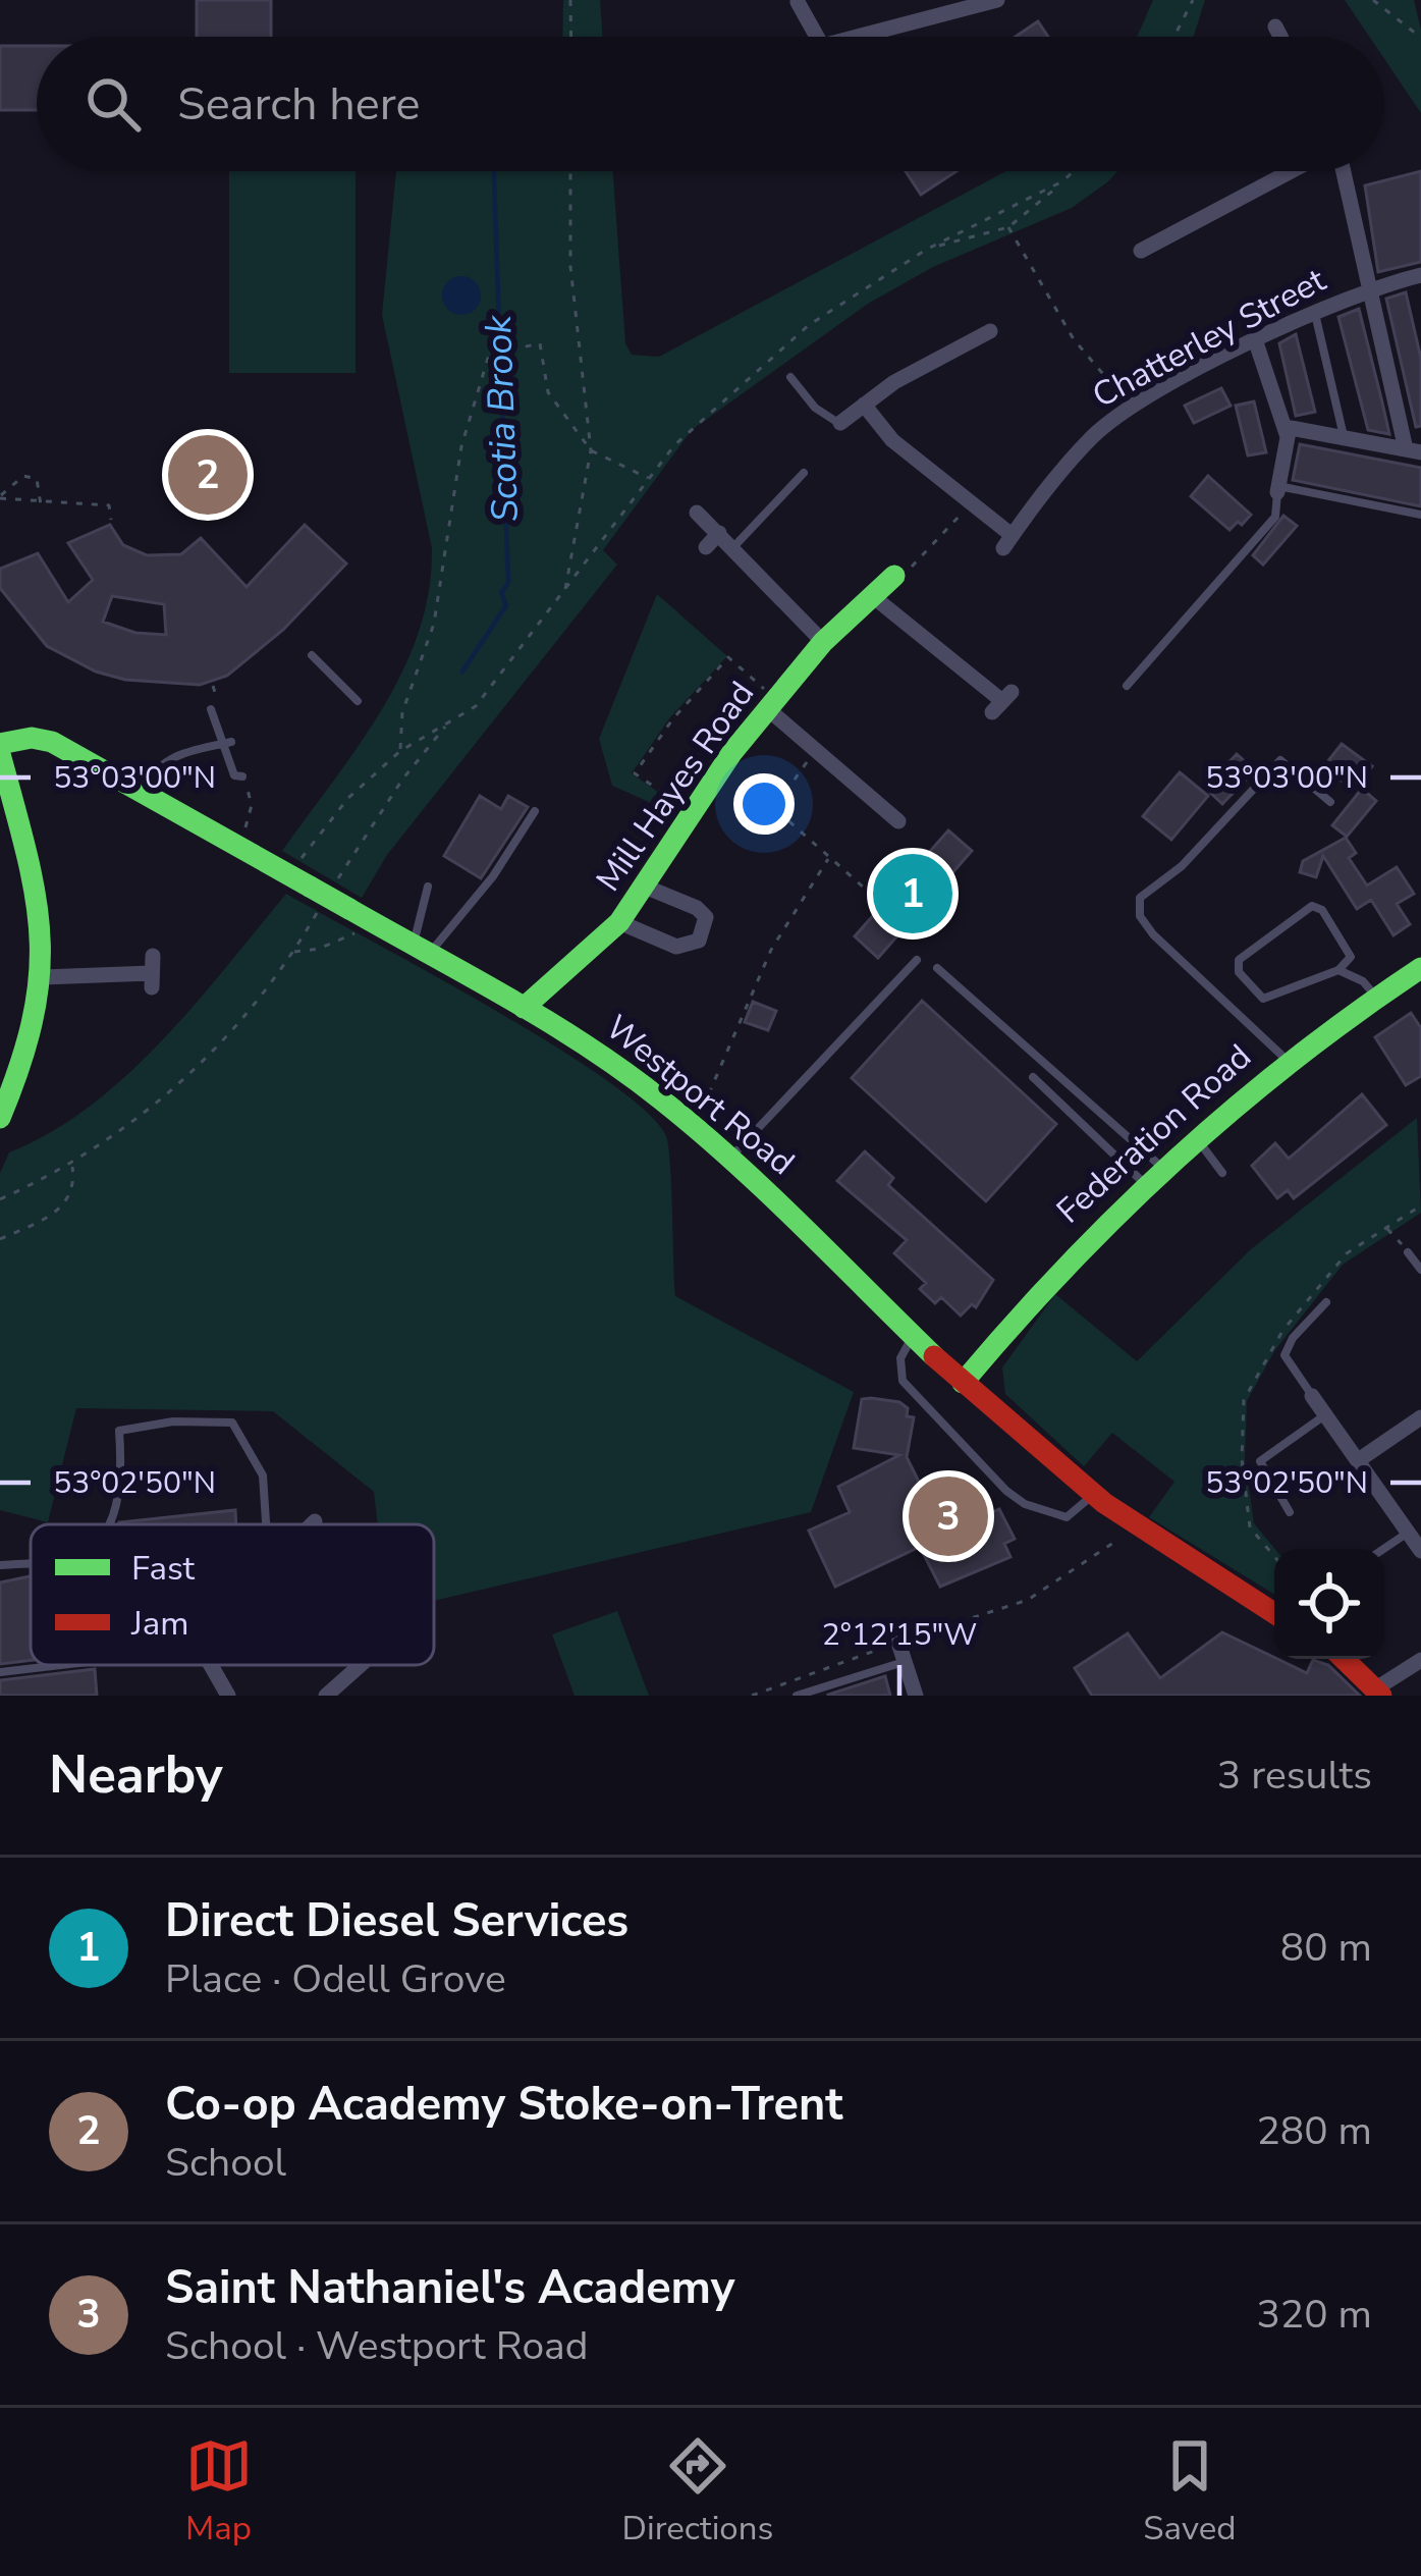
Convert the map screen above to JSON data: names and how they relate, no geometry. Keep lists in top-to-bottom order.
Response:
{
  "streets": {
    "street": [
      "Chatterley Street",
      "Mill Hayes Road",
      "Westport Road",
      "Federation Road"
    ]
  },
  "crossings": [
    ["Mill Hayes Road", "Westport Road"],
    ["Westport Road", "Federation Road"]
  ],
  "water": ["Scotia Brook"],
  "legend": ["Fast", "Jam"],
  "page": {
    "search": "Search here",
    "pins": ["2", "1", "3"],
    "heading": ["Nearby", "3 results"],
    "list": [
      {
        "mark": "1",
        "name": "Direct Diesel Services",
        "note": "Place · Odell Grove",
        "value": "80 m"
      },
      {
        "mark": "2",
        "name": "Co-op Academy Stoke-on-Trent",
        "note": "School",
        "value": "280 m"
      },
      {
        "mark": "3",
        "name": "Saint Nathaniel's Academy",
        "note": "School · Westport Road",
        "value": "320 m"
      }
    ],
    "nav": ["Map", "Directions", "Saved"]
  },
  "coordinates": ["53°03'00\"N", "53°02'50\"N", "2°12'15\"W"]
}
